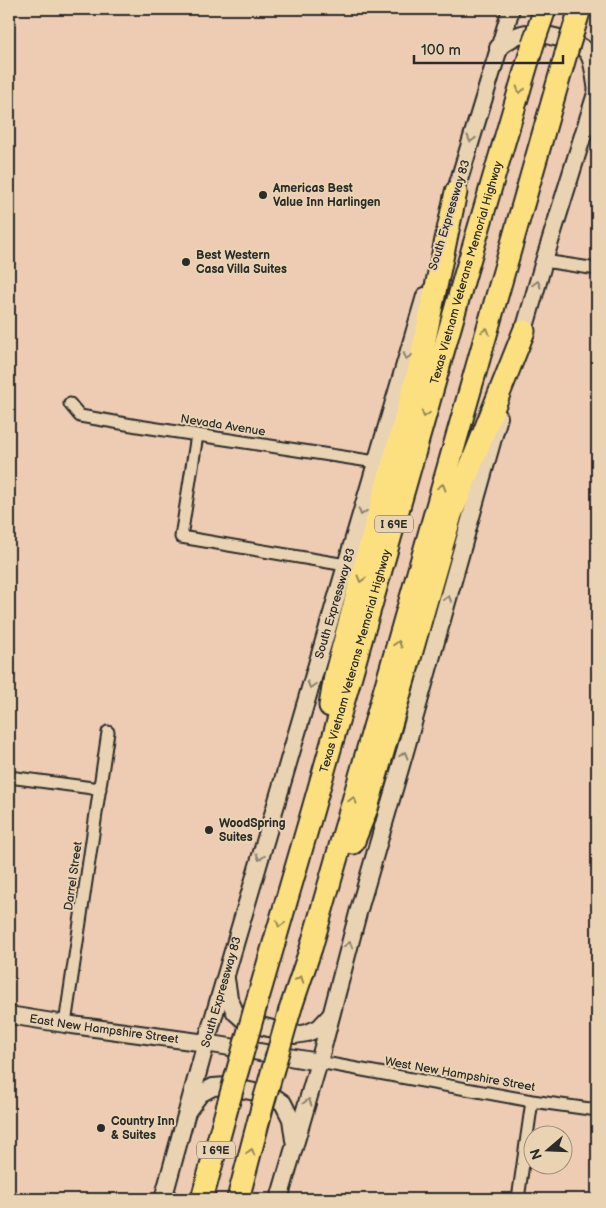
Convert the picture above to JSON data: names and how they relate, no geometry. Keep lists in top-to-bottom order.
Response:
{
  "streets": {
    "highway": ["Texas Vietnam Veterans Memorial Highway", "I 69E"],
    "main road": ["South Expressway 83", "East New Hampshire Street"],
    "street": ["Nevada Avenue", "Darrel Street", "West New Hampshire Street"]
  },
  "crossings": [
    ["South Expressway 83", "Nevada Avenue"],
    ["South Expressway 83", "East New Hampshire Street"],
    ["Darrel Street", "East New Hampshire Street"],
    ["East New Hampshire Street", "West New Hampshire Street"]
  ],
  "places": [
    "Americas Best Value Inn Harlingen",
    "Best Western Casa Villa Suites",
    "WoodSpring Suites",
    "Country Inn & Suites"
  ],
  "scale_bar": "100 m",
  "north": "left"
}
